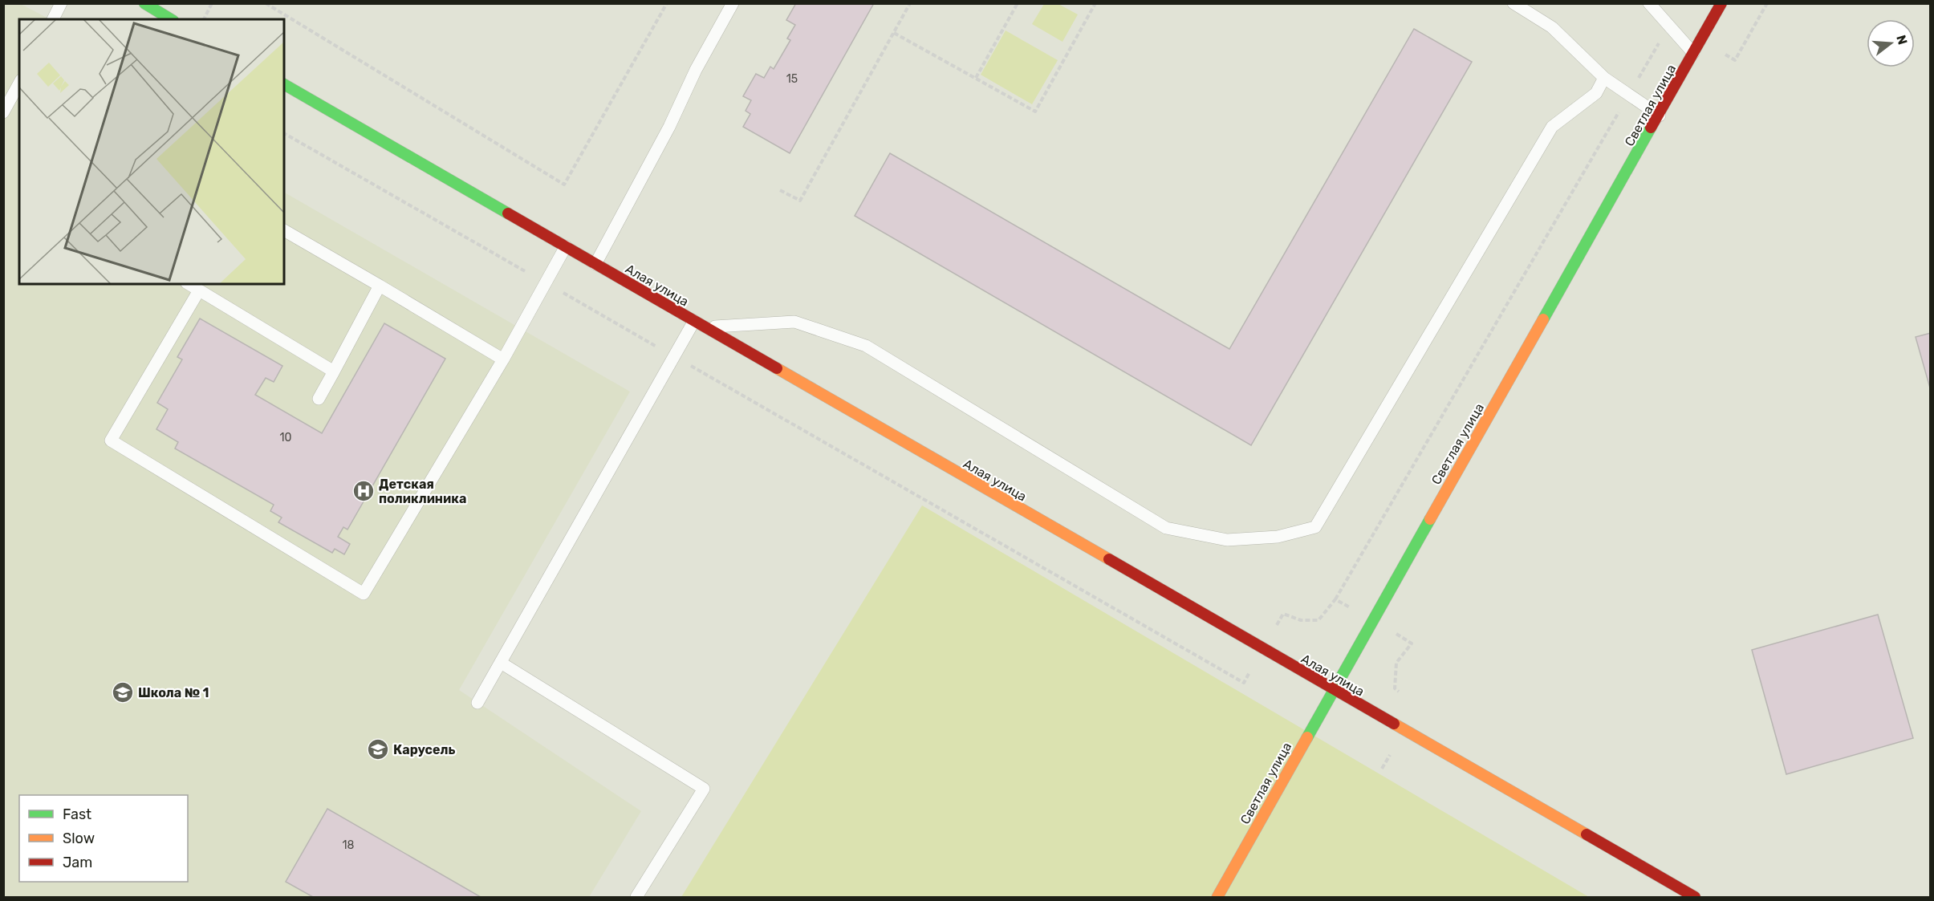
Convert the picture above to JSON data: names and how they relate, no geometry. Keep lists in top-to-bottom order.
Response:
{
  "streets": {
    "main road": ["Светлая улица", "Алая улица"]
  },
  "crossings": [
    ["Светлая улица", "Алая улица"]
  ],
  "places": {
    "hospital": ["Детская поликлиника"],
    "school or university": ["Школа № 1", "Карусель"]
  },
  "house_numbers": ["15", "10", "18"],
  "legend": ["Fast", "Slow", "Jam"],
  "north": "right"
}
